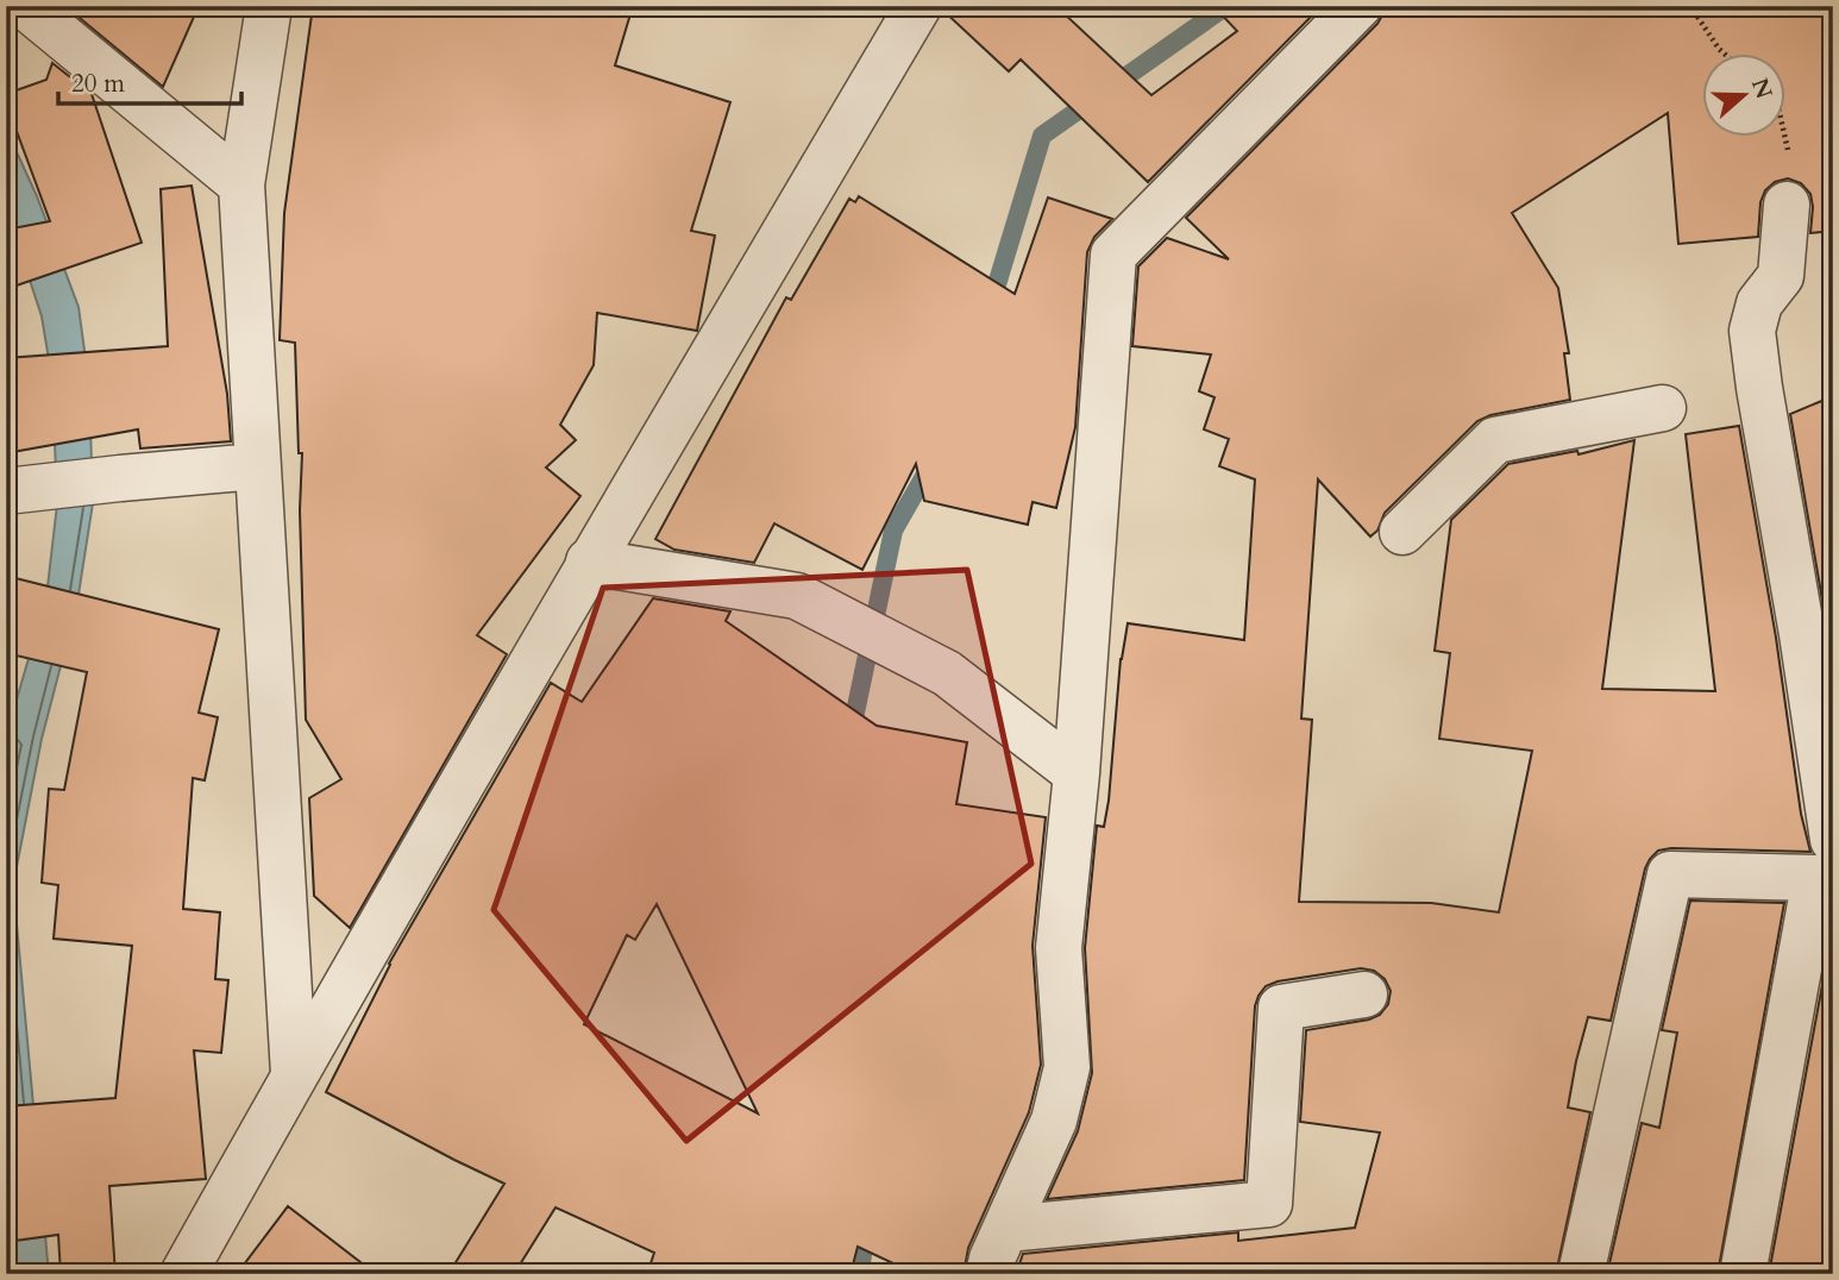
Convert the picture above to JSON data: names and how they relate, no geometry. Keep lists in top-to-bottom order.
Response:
{
  "scale_bar": "20 m",
  "north": "right"
}
